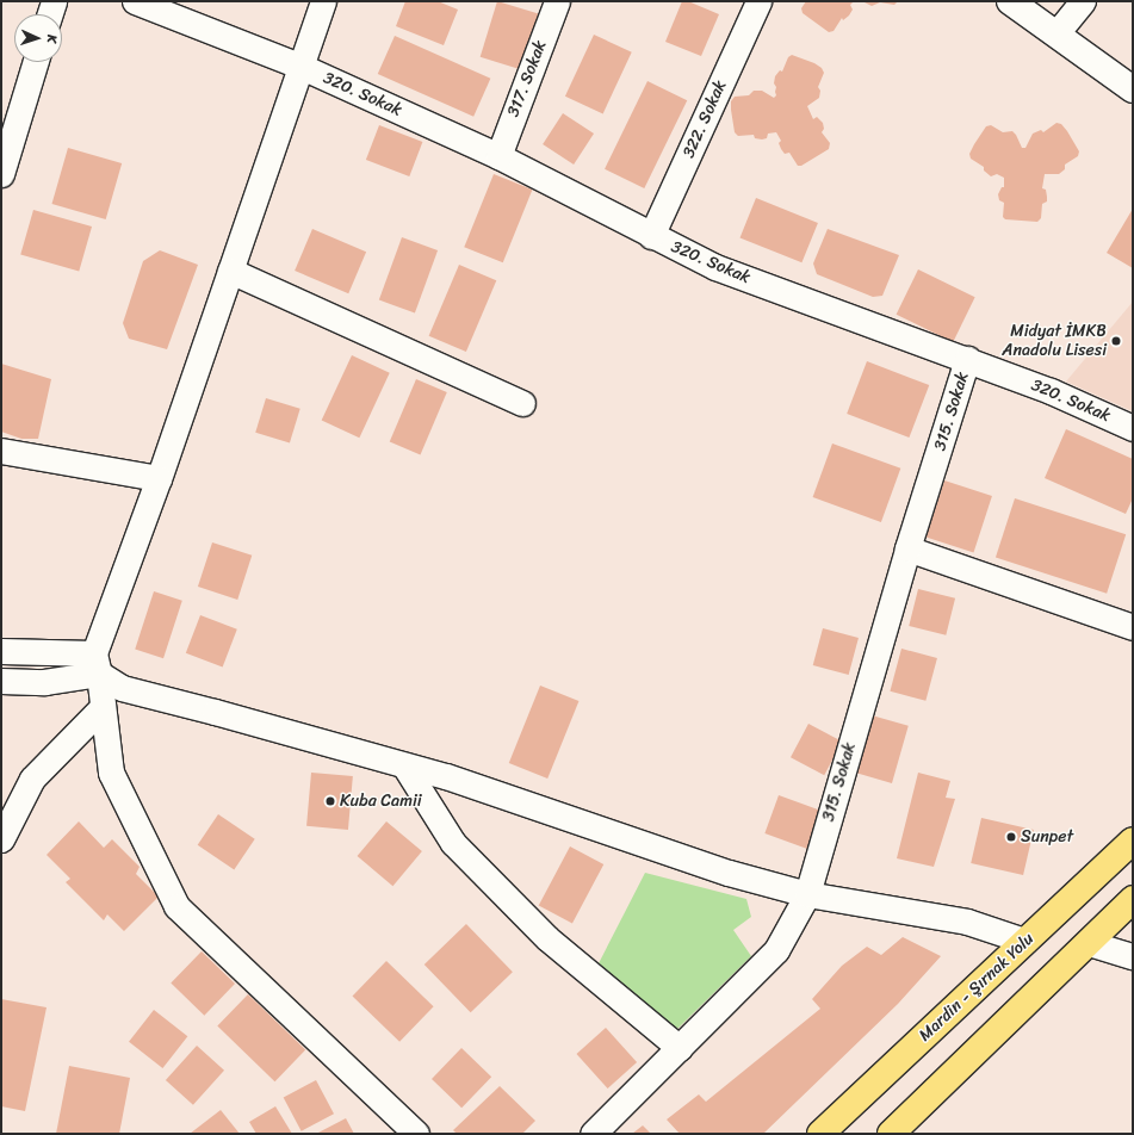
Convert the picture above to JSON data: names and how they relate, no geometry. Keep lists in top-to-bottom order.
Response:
{
  "streets": {
    "main road": ["Mardin - Şırnak Yolu"],
    "street": [
      "317. Sokak",
      "320. Sokak",
      "322. Sokak",
      "315. Sokak"
    ]
  },
  "crossings": [
    ["317. Sokak", "320. Sokak"],
    ["320. Sokak", "322. Sokak"],
    ["320. Sokak", "315. Sokak"]
  ],
  "places": ["Midyat İMKB Anadolu Lisesi", "Kuba Camii", "Sunpet"],
  "north": "right"
}
